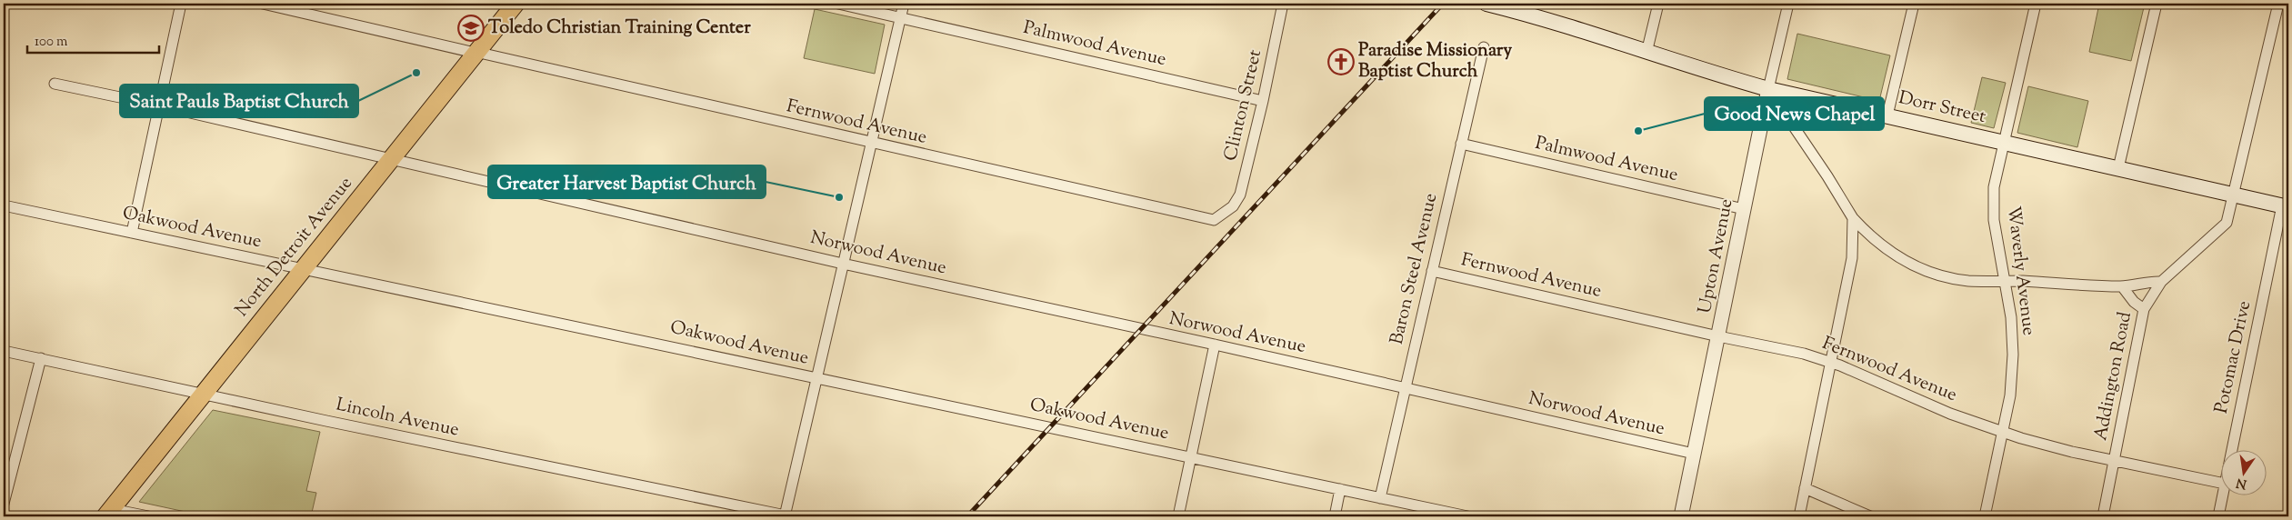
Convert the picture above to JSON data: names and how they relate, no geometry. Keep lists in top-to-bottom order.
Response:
{
  "streets": {
    "main road": ["Dorr Street", "North Detroit Avenue"],
    "street": [
      "Palmwood Avenue",
      "Clinton Street",
      "Fernwood Avenue",
      "Oakwood Avenue",
      "Norwood Avenue",
      "Upton Avenue",
      "Baron Steel Avenue",
      "Waverly Avenue",
      "Potomac Drive",
      "Addington Road",
      "Lincoln Avenue"
    ]
  },
  "crossings": [
    ["Palmwood Avenue", "Clinton Street"],
    ["Palmwood Avenue", "Upton Avenue"],
    ["Palmwood Avenue", "Baron Steel Avenue"],
    ["Clinton Street", "Fernwood Avenue"],
    ["Dorr Street", "Upton Avenue"],
    ["Dorr Street", "Waverly Avenue"],
    ["Dorr Street", "Potomac Drive"],
    ["Dorr Street", "Addington Road"],
    ["Fernwood Avenue", "North Detroit Avenue"],
    ["Fernwood Avenue", "Upton Avenue"],
    ["Fernwood Avenue", "Baron Steel Avenue"],
    ["Fernwood Avenue", "Waverly Avenue"],
    ["Fernwood Avenue", "Addington Road"],
    ["Oakwood Avenue", "North Detroit Avenue"],
    ["Oakwood Avenue", "Baron Steel Avenue"],
    ["North Detroit Avenue", "Norwood Avenue"],
    ["North Detroit Avenue", "Lincoln Avenue"],
    ["Norwood Avenue", "Upton Avenue"],
    ["Norwood Avenue", "Baron Steel Avenue"]
  ],
  "places": {
    "school or university": ["Toledo Christian Training Center"],
    "church": ["Paradise Missionary Baptist Church"],
    "other": ["Saint Pauls Baptist Church", "Good News Chapel", "Greater Harvest Baptist Church"]
  },
  "scale_bar": "100 m",
  "north": "bottom"
}
